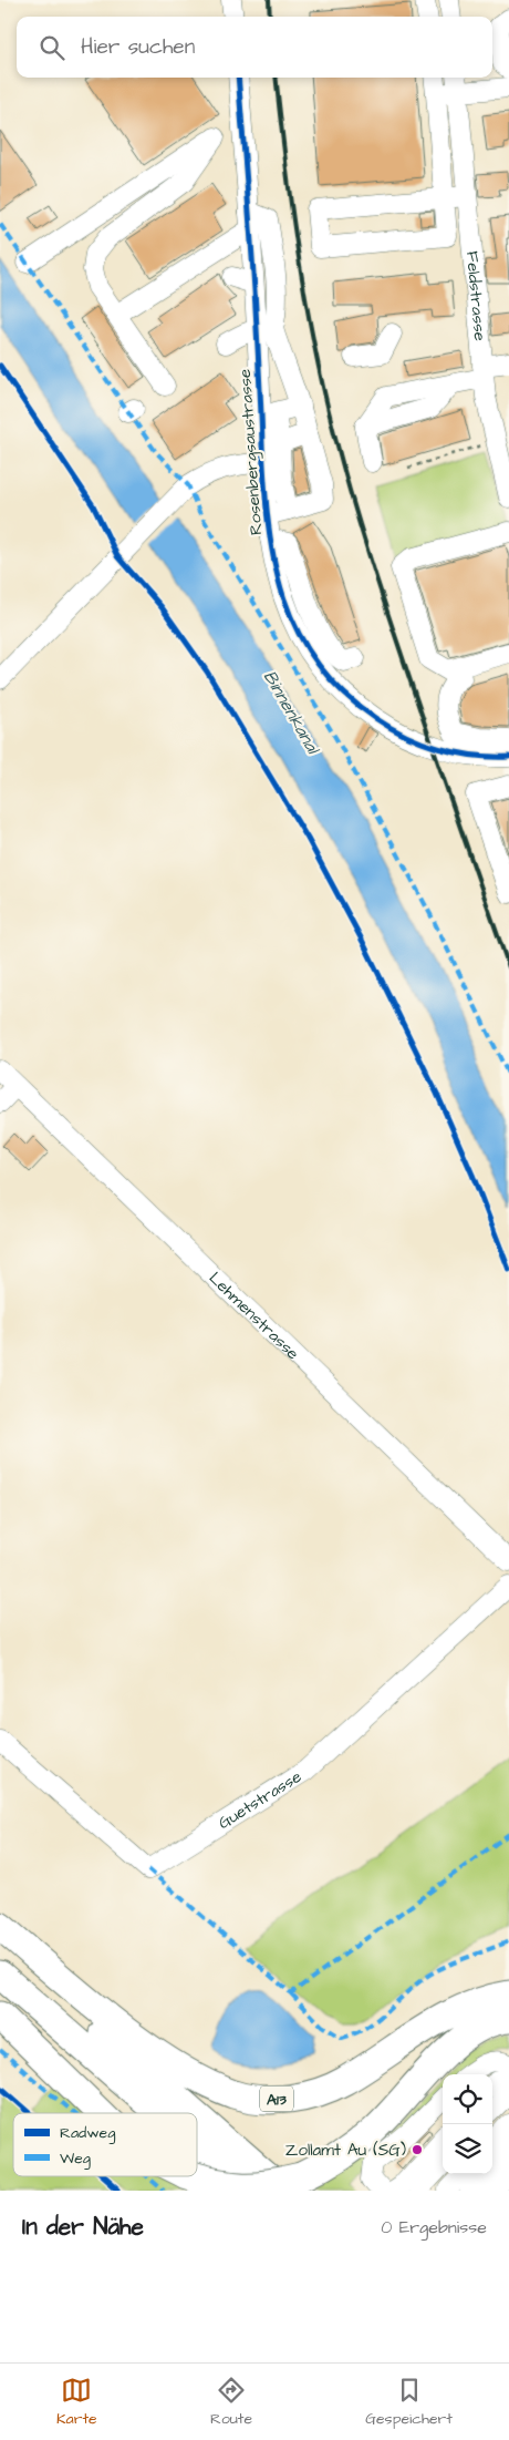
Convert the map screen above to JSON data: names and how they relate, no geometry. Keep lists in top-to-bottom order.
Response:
{
  "streets": {
    "highway": ["A13"],
    "street": [
      "Feldstrasse",
      "Rosenbergsaustrasse",
      "Lehmenstrasse",
      "Guetstrasse"
    ]
  },
  "water": ["Binnenkanal"],
  "places": ["Zollamt Au (SG)"],
  "legend": ["Radweg", "Weg"],
  "page": {
    "search": "Hier suchen",
    "heading": ["In der Nähe", "0 Ergebnisse"],
    "nav": ["Karte", "Route", "Gespeichert"]
  }
}
